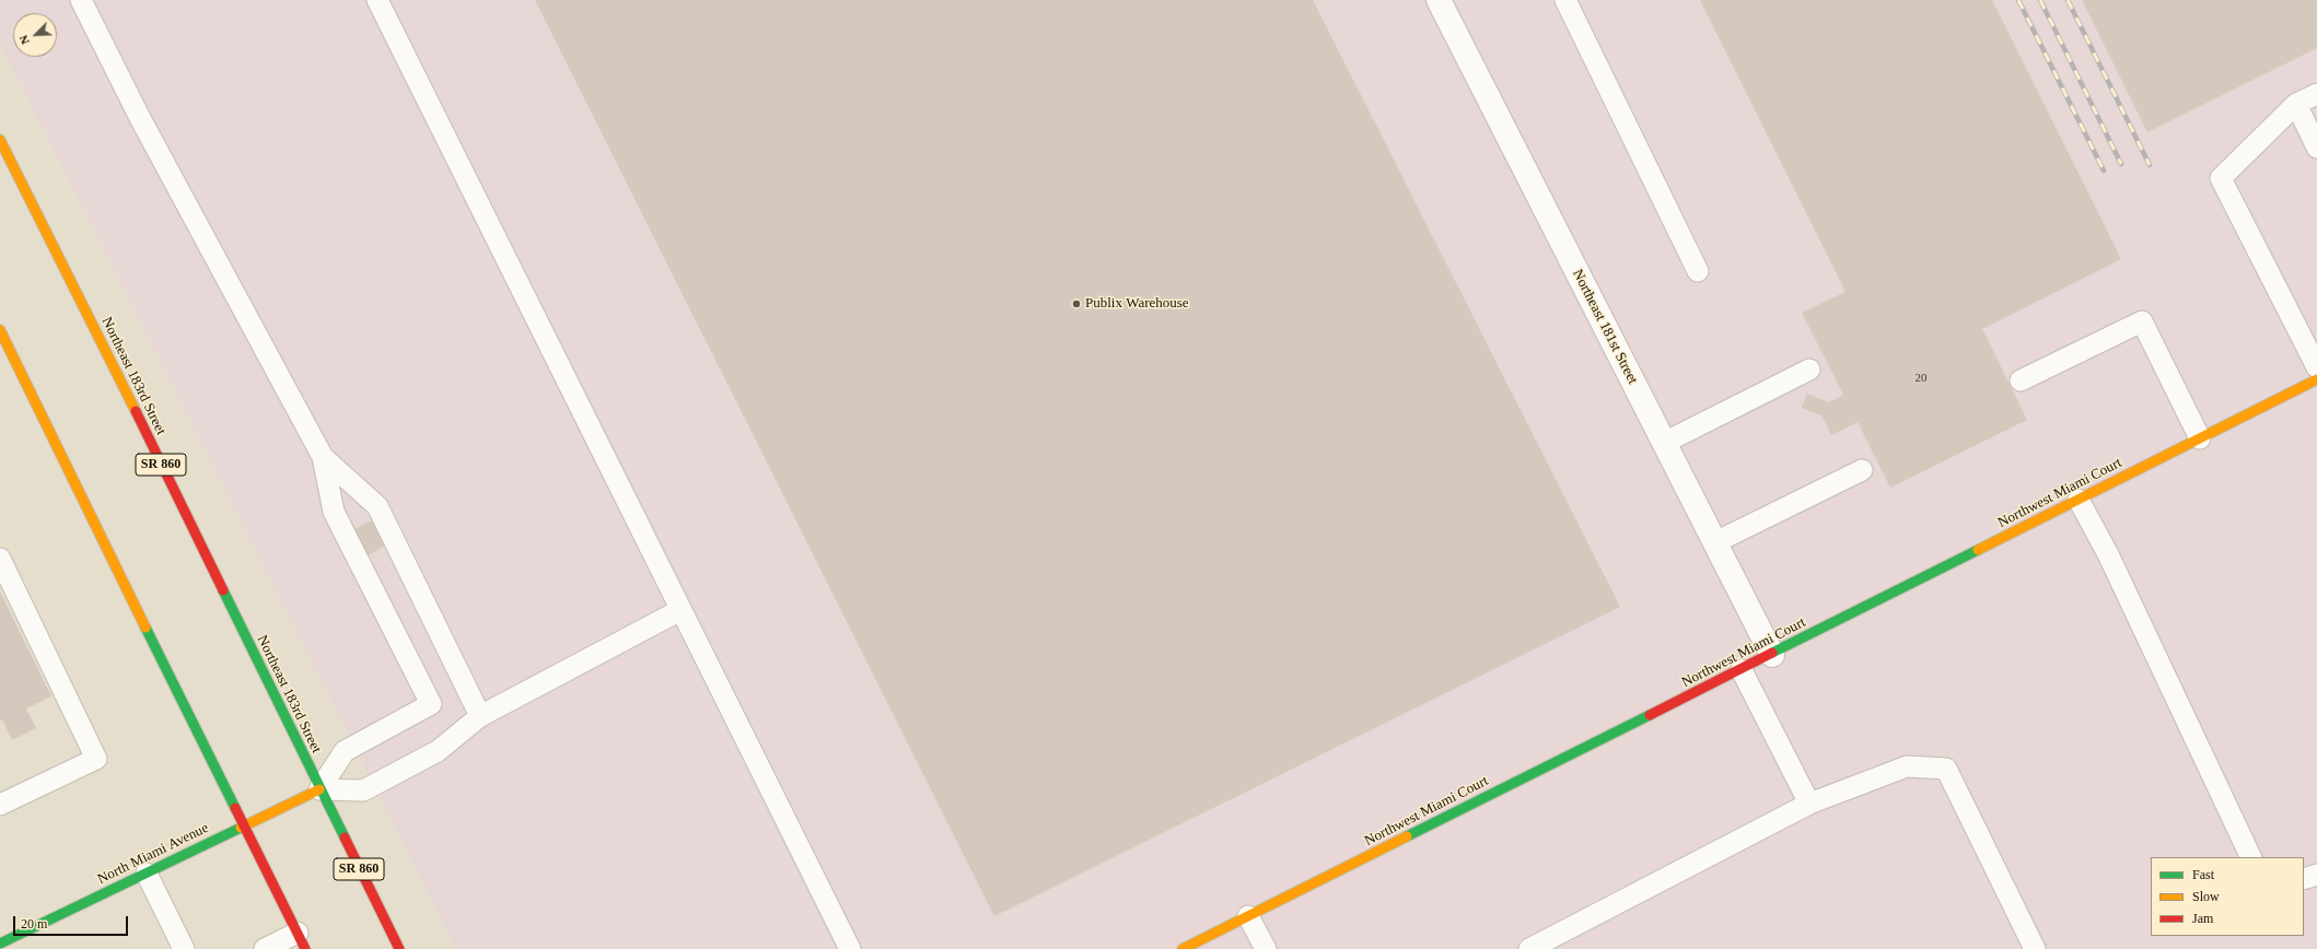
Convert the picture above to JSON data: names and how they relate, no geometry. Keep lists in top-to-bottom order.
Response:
{
  "streets": {
    "street": [
      "Northeast 181st Street",
      "Northeast 183rd Street",
      "SR 860",
      "Northwest Miami Court",
      "North Miami Avenue"
    ]
  },
  "crossings": [
    ["Northeast 181st Street", "Northwest Miami Court"],
    ["Northeast 183rd Street", "SR 860"],
    ["Northeast 183rd Street", "North Miami Avenue"],
    ["SR 860", "North Miami Avenue"]
  ],
  "places": ["Publix Warehouse"],
  "house_numbers": ["20"],
  "legend": ["Fast", "Slow", "Jam"],
  "scale_bar": "20 m",
  "north": "bottom left"
}
